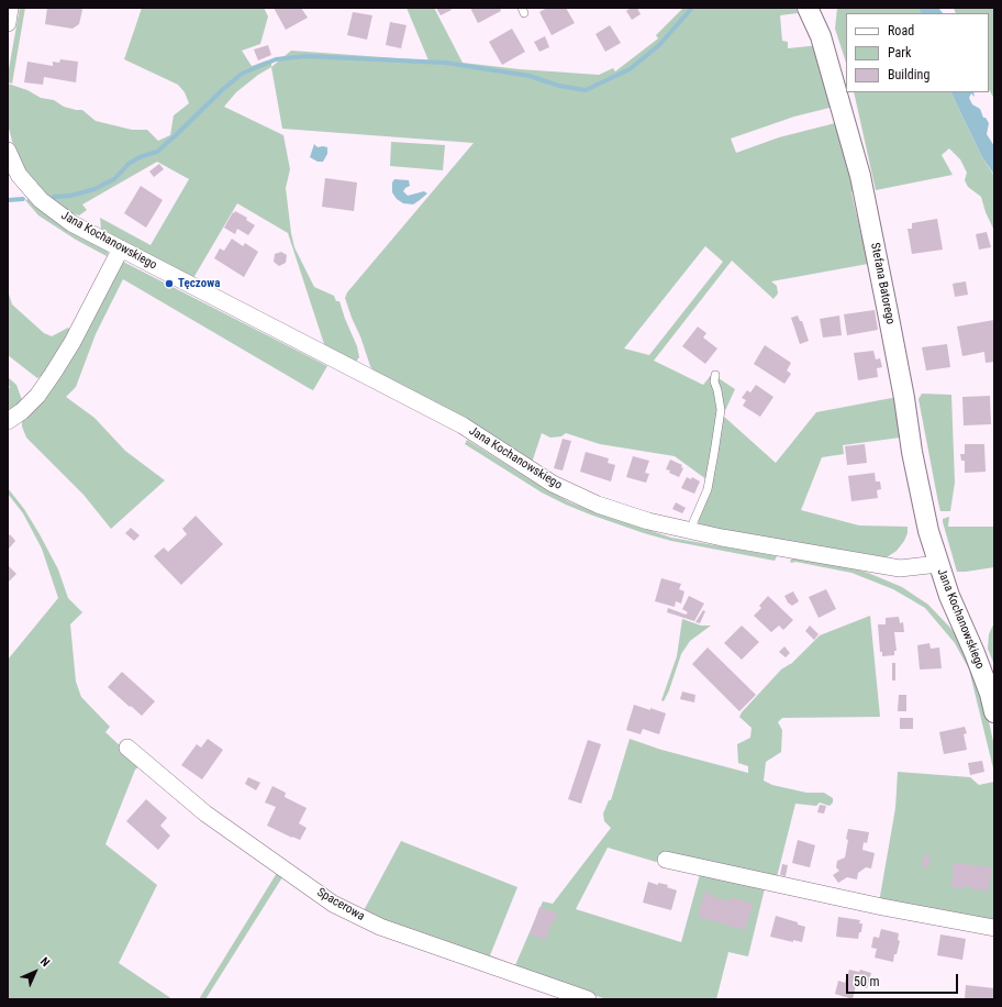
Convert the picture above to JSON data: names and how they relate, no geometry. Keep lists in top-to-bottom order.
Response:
{
  "streets": {
    "street": ["Jana Kochanowskiego", "Stefana Batorego", "Spacerowa"]
  },
  "crossings": [
    ["Jana Kochanowskiego", "Stefana Batorego"]
  ],
  "places": ["Tęczowa"],
  "legend": ["Road", "Park", "Building"],
  "scale_bar": "50 m",
  "north": "top right"
}
